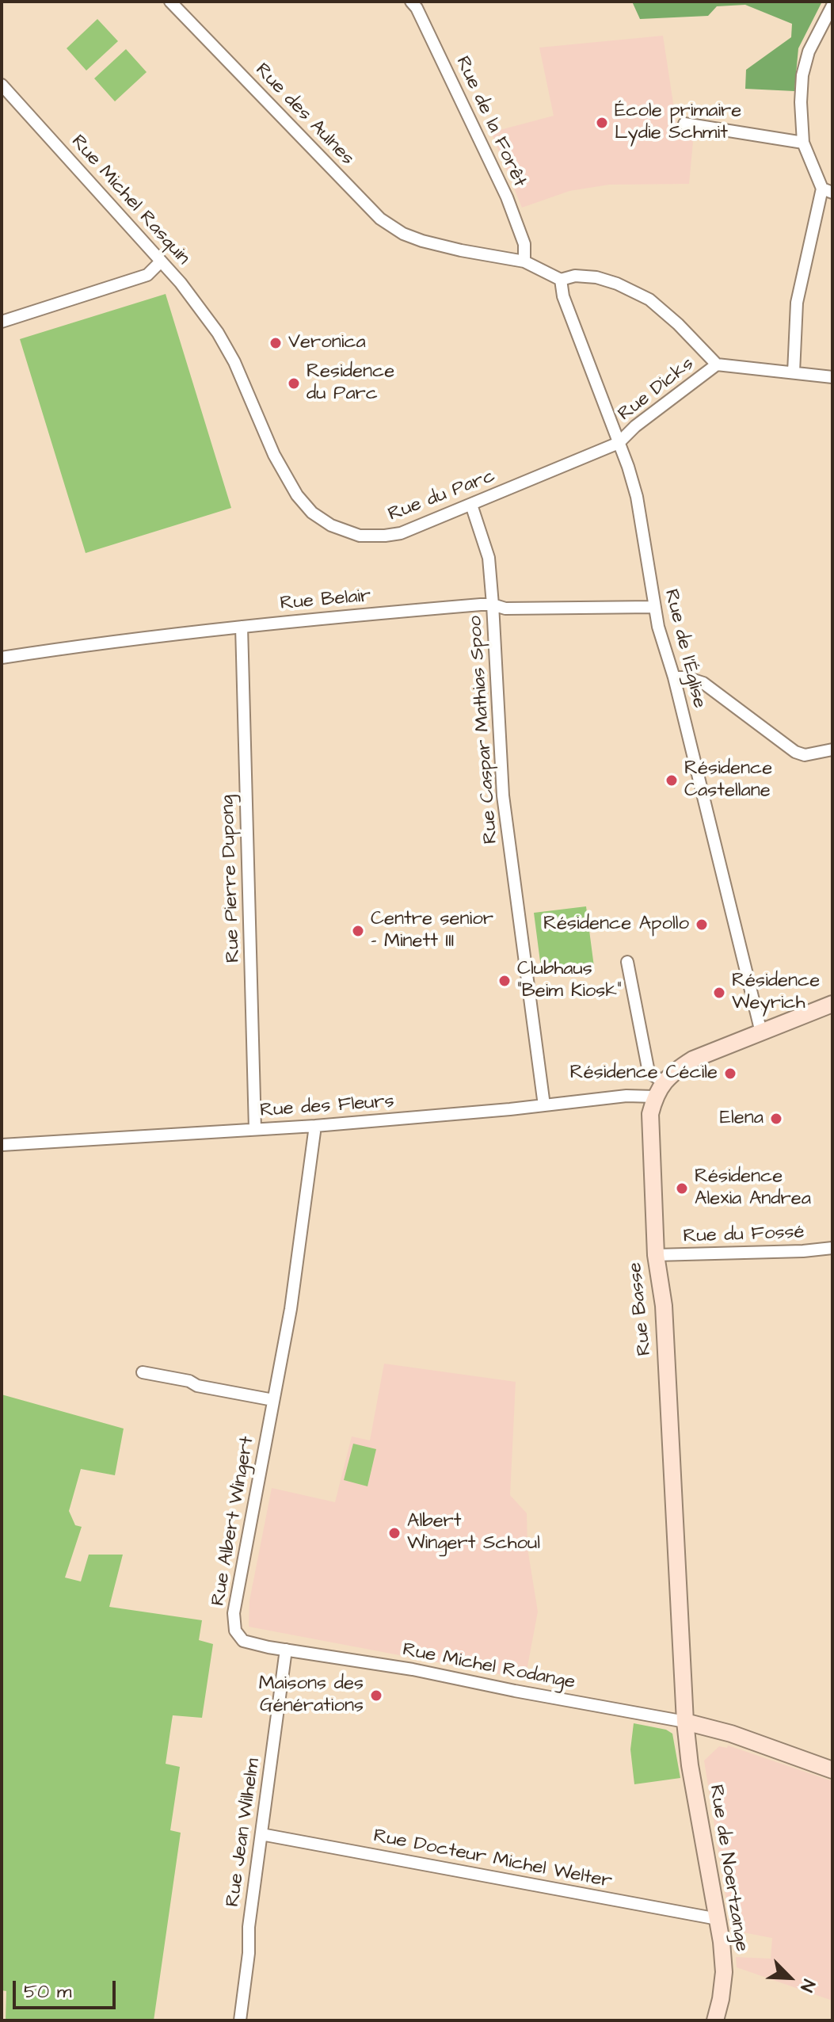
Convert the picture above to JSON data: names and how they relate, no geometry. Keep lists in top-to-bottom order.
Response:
{
  "streets": {
    "street": [
      "Rue des Aulnes",
      "Rue de la Forêt",
      "Rue Michel Rasquin",
      "Rue Dicks",
      "Rue du Parc",
      "Rue Belair",
      "Rue de l'Église",
      "Rue Caspar Mathias Spoo",
      "Rue Pierre Dupong",
      "Rue des Fleurs",
      "Rue du Fossé",
      "Rue Basse",
      "Rue Albert Wingert",
      "Rue Michel Rodange",
      "Rue Jean Wilhelm",
      "Rue Docteur Michel Welter",
      "Rue de Noertzange"
    ]
  },
  "crossings": [
    ["Rue des Aulnes", "Rue de la Forêt"],
    ["Rue des Aulnes", "Rue de l'Église"],
    ["Rue Michel Rasquin", "Rue du Parc"],
    ["Rue Dicks", "Rue du Parc"],
    ["Rue Dicks", "Rue de l'Église"],
    ["Rue du Parc", "Rue de l'Église"],
    ["Rue du Parc", "Rue Caspar Mathias Spoo"],
    ["Rue Belair", "Rue de l'Église"],
    ["Rue Belair", "Rue Caspar Mathias Spoo"],
    ["Rue Belair", "Rue Pierre Dupong"],
    ["Rue de l'Église", "Rue Basse"],
    ["Rue Caspar Mathias Spoo", "Rue des Fleurs"],
    ["Rue Pierre Dupong", "Rue des Fleurs"],
    ["Rue des Fleurs", "Rue Basse"],
    ["Rue des Fleurs", "Rue Albert Wingert"],
    ["Rue du Fossé", "Rue Basse"],
    ["Rue Basse", "Rue Michel Rodange"],
    ["Rue Basse", "Rue de Noertzange"],
    ["Rue Albert Wingert", "Rue Michel Rodange"],
    ["Rue Albert Wingert", "Rue Jean Wilhelm"],
    ["Rue Michel Rodange", "Rue Jean Wilhelm"],
    ["Rue Michel Rodange", "Rue de Noertzange"],
    ["Rue Jean Wilhelm", "Rue Docteur Michel Welter"],
    ["Rue Docteur Michel Welter", "Rue de Noertzange"]
  ],
  "places": [
    "École primaire Lydie Schmit",
    "Veronica",
    "Residence du Parc",
    "Résidence Castellane",
    "Résidence Apollo",
    "Centre senior - Minett III",
    "Clubhaus \"Beim Kiosk\"",
    "Résidence Weyrich",
    "Résidence Cécile",
    "Elena",
    "Résidence Alexia Andrea",
    "Albert Wingert Schoul",
    "Maisons des Générations"
  ],
  "scale_bar": "50 m",
  "north": "bottom right"
}
